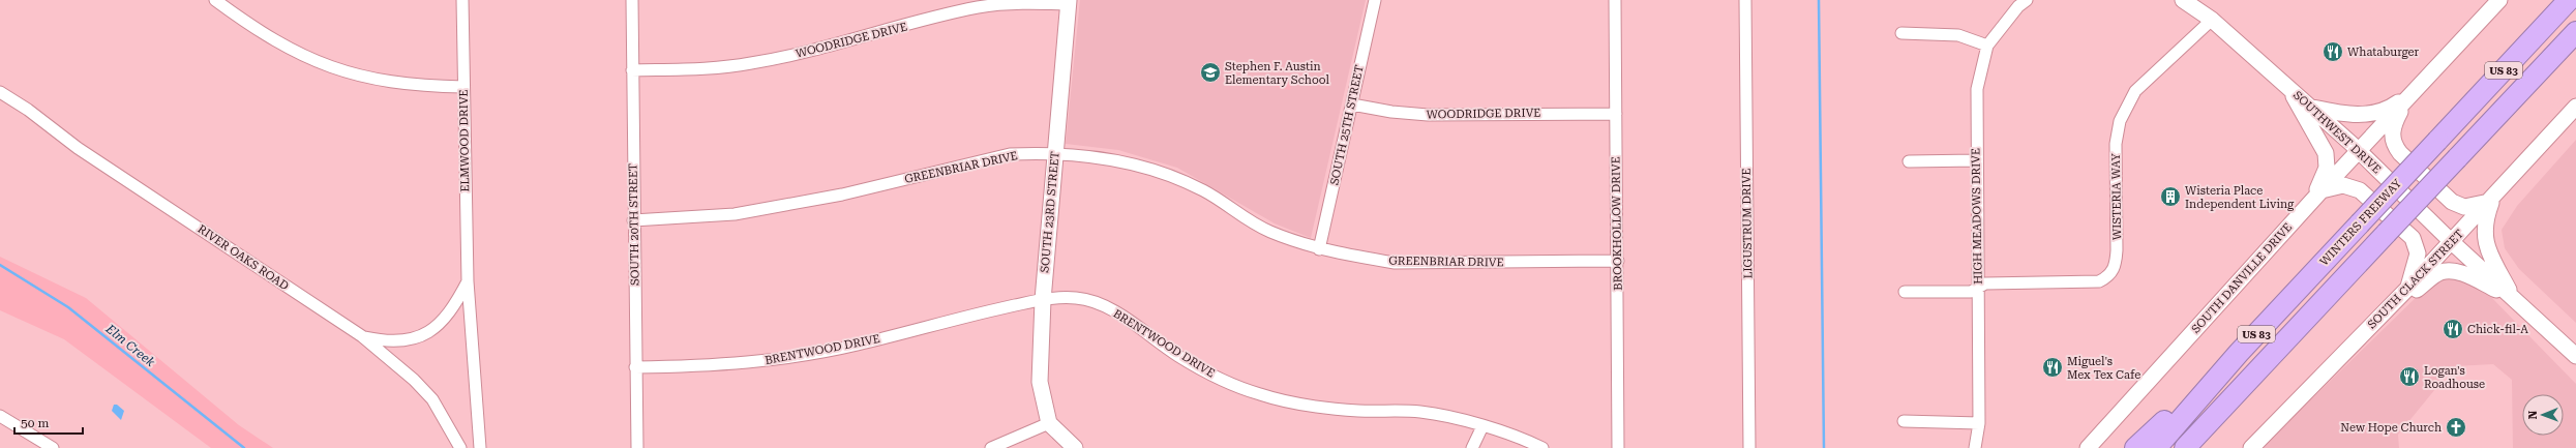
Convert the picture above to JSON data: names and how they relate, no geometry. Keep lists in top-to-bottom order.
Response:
{
  "streets": {
    "highway": ["US 83", "WINTERS FREEWAY"],
    "main road": [
      "SOUTHWEST DRIVE",
      "SOUTH 23RD STREET",
      "SOUTH DANVILLE DRIVE",
      "SOUTH CLACK STREET"
    ],
    "street": [
      "WOODRIDGE DRIVE",
      "SOUTH 25TH STREET",
      "ELMWOOD DRIVE",
      "GREENBRIAR DRIVE",
      "WISTERIA WAY",
      "HIGH MEADOWS DRIVE",
      "BROOKHOLLOW DRIVE",
      "LIGUSTRUM DRIVE",
      "SOUTH 20TH STREET",
      "RIVER OAKS ROAD",
      "BRENTWOOD DRIVE"
    ]
  },
  "crossings": [
    ["WOODRIDGE DRIVE", "SOUTH 25TH STREET"],
    ["WOODRIDGE DRIVE", "SOUTH 23RD STREET"],
    ["WOODRIDGE DRIVE", "BROOKHOLLOW DRIVE"],
    ["WOODRIDGE DRIVE", "SOUTH 20TH STREET"],
    ["SOUTH 25TH STREET", "GREENBRIAR DRIVE"],
    ["SOUTHWEST DRIVE", "WISTERIA WAY"],
    ["SOUTHWEST DRIVE", "SOUTH DANVILLE DRIVE"],
    ["SOUTHWEST DRIVE", "SOUTH CLACK STREET"],
    ["GREENBRIAR DRIVE", "SOUTH 23RD STREET"],
    ["GREENBRIAR DRIVE", "BROOKHOLLOW DRIVE"],
    ["GREENBRIAR DRIVE", "SOUTH 20TH STREET"],
    ["WISTERIA WAY", "HIGH MEADOWS DRIVE"],
    ["SOUTH 23RD STREET", "BRENTWOOD DRIVE"],
    ["SOUTH 20TH STREET", "BRENTWOOD DRIVE"]
  ],
  "water": ["Elm Creek"],
  "places": {
    "restaurant": [
      "Whataburger",
      "Chick-fil-A",
      "Miguel's Mex Tex Cafe",
      "Logan's Roadhouse"
    ],
    "school or university": ["Stephen F. Austin Elementary School"],
    "building": ["Wisteria Place Independent Living"],
    "church": ["New Hope Church"]
  },
  "scale_bar": "50 m",
  "north": "left"
}
